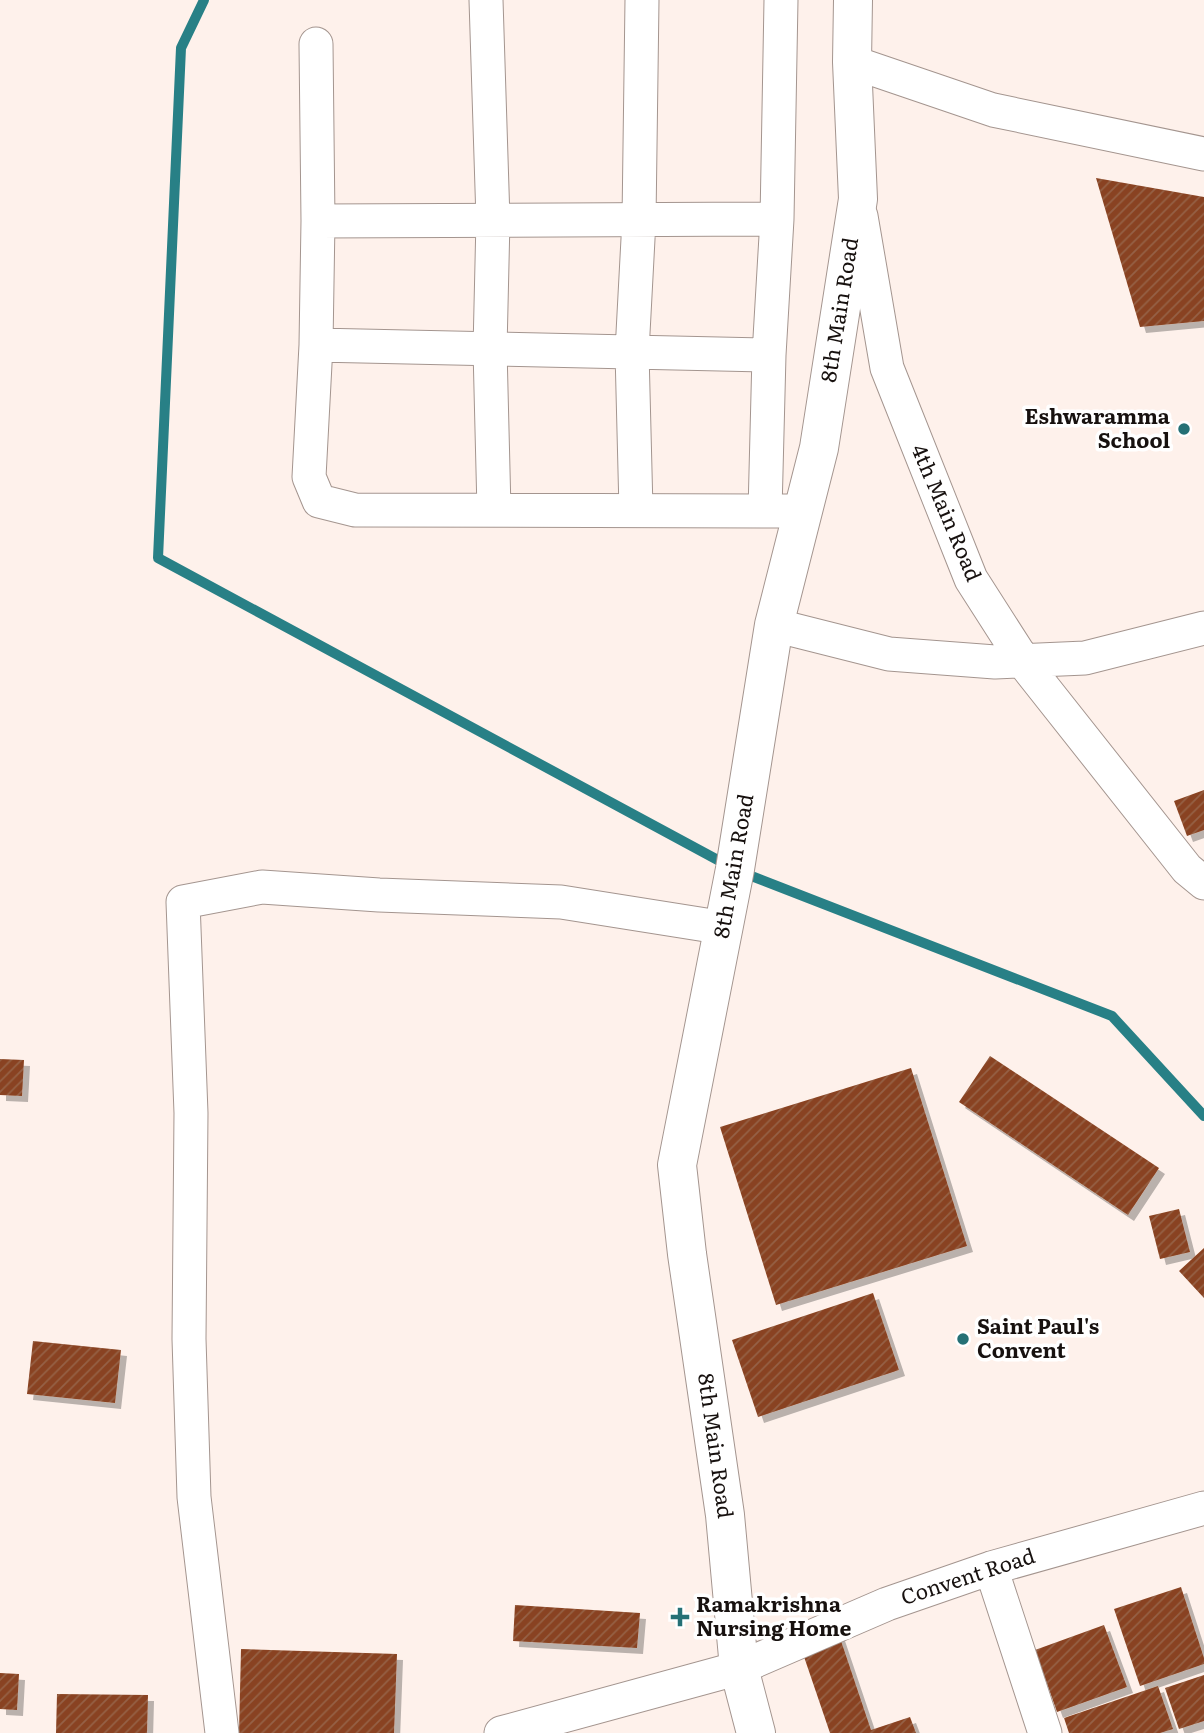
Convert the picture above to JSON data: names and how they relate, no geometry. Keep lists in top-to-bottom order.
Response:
{
  "streets": {
    "street": ["8th Main Road", "4th Main Road", "Convent Road"]
  },
  "crossings": [
    ["8th Main Road", "4th Main Road"],
    ["8th Main Road", "Convent Road"]
  ],
  "places": {
    "other": ["Eshwaramma School", "Saint Paul's Convent"],
    "health": ["Ramakrishna Nursing Home"]
  }
}
